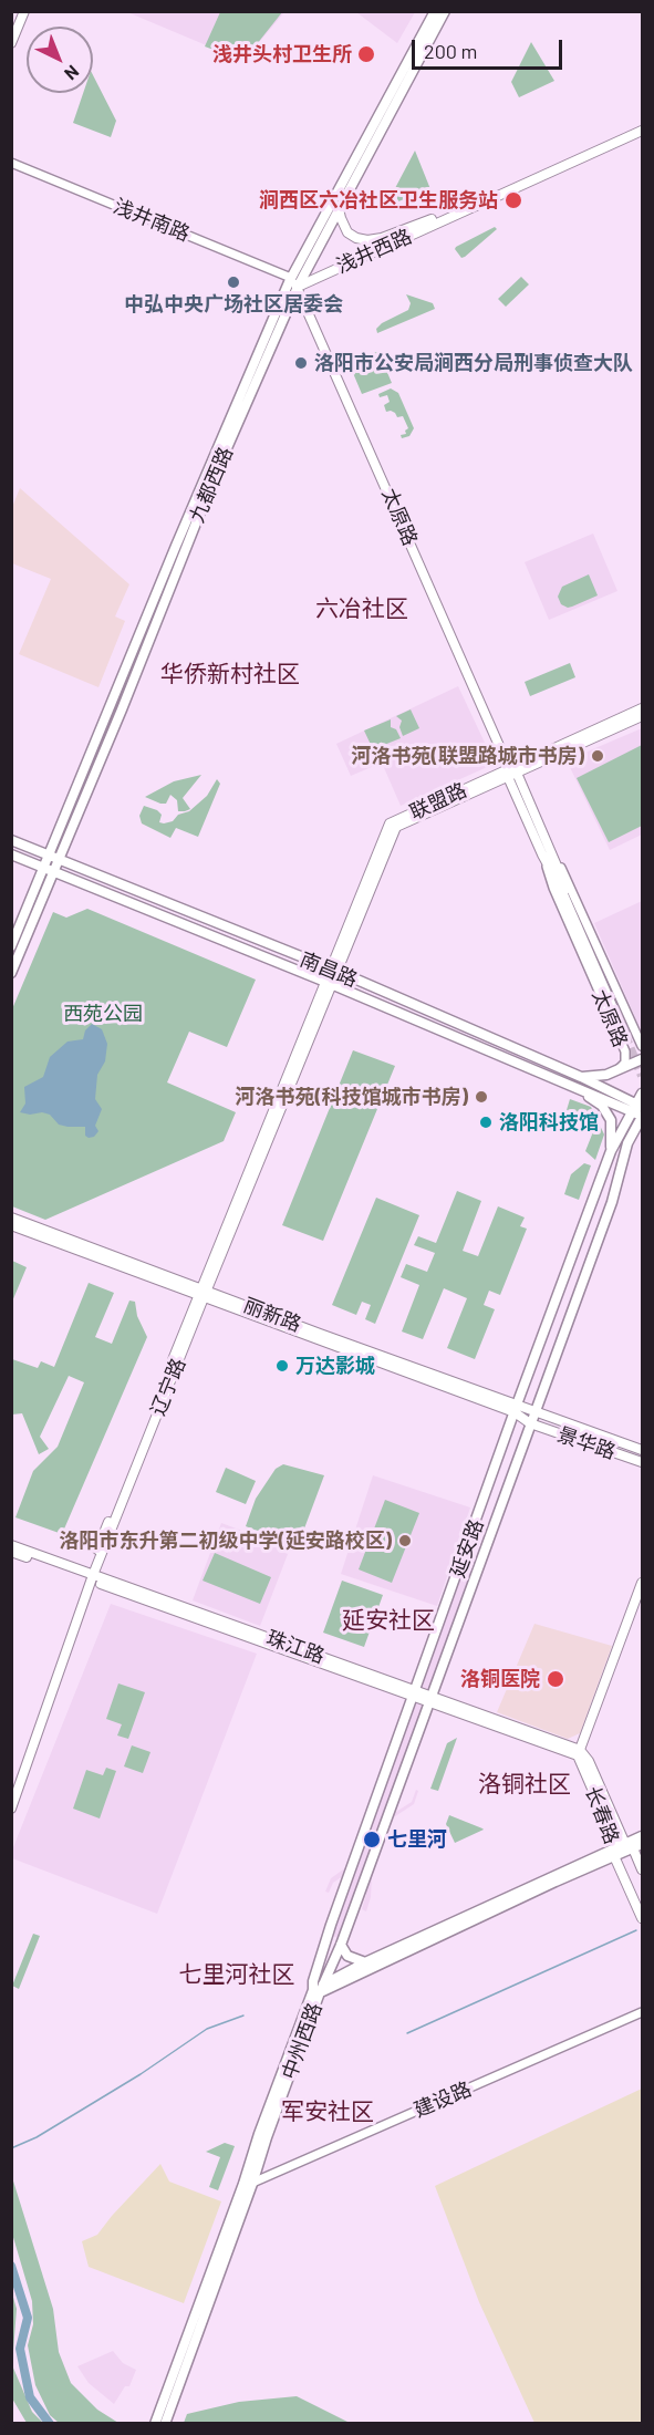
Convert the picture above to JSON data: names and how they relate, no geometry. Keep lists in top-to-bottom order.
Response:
{
  "streets": {
    "main road": [
      "浅井西路",
      "九都西路",
      "太原路",
      "联盟路",
      "南昌路",
      "丽新路",
      "辽宁路",
      "景华路",
      "延安路",
      "珠江路",
      "长春路",
      "中州西路"
    ],
    "street": ["浅井南路", "建设路"]
  },
  "crossings": [
    ["浅井南路", "浅井西路"],
    ["浅井南路", "九都西路"],
    ["浅井南路", "太原路"],
    ["浅井西路", "九都西路"],
    ["浅井西路", "太原路"],
    ["九都西路", "太原路"],
    ["九都西路", "南昌路"],
    ["太原路", "联盟路"],
    ["联盟路", "南昌路"],
    ["联盟路", "辽宁路"],
    ["南昌路", "辽宁路"],
    ["南昌路", "延安路"],
    ["丽新路", "辽宁路"],
    ["丽新路", "景华路"],
    ["丽新路", "延安路"],
    ["辽宁路", "珠江路"],
    ["景华路", "延安路"],
    ["延安路", "珠江路"],
    ["延安路", "中州西路"],
    ["珠江路", "长春路"],
    ["长春路", "中州西路"],
    ["中州西路", "建设路"]
  ],
  "districts": [
    "六冶社区",
    "华侨新村社区",
    "延安社区",
    "洛铜社区",
    "七里河社区",
    "军安社区"
  ],
  "parks": ["西苑公园"],
  "places": [
    "浅井头村卫生所",
    "涧西区六冶社区卫生服务站",
    "中弘中央广场社区居委会",
    "洛阳市公安局涧西分局刑事侦查大队",
    "河洛书苑(联盟路城市书房)",
    "河洛书苑(科技馆城市书房)",
    "洛阳科技馆",
    "万达影城",
    "洛阳市东升第二初级中学(延安路校区)",
    "洛铜医院",
    "七里河"
  ],
  "scale_bar": "200 m",
  "north": "bottom right"
}
